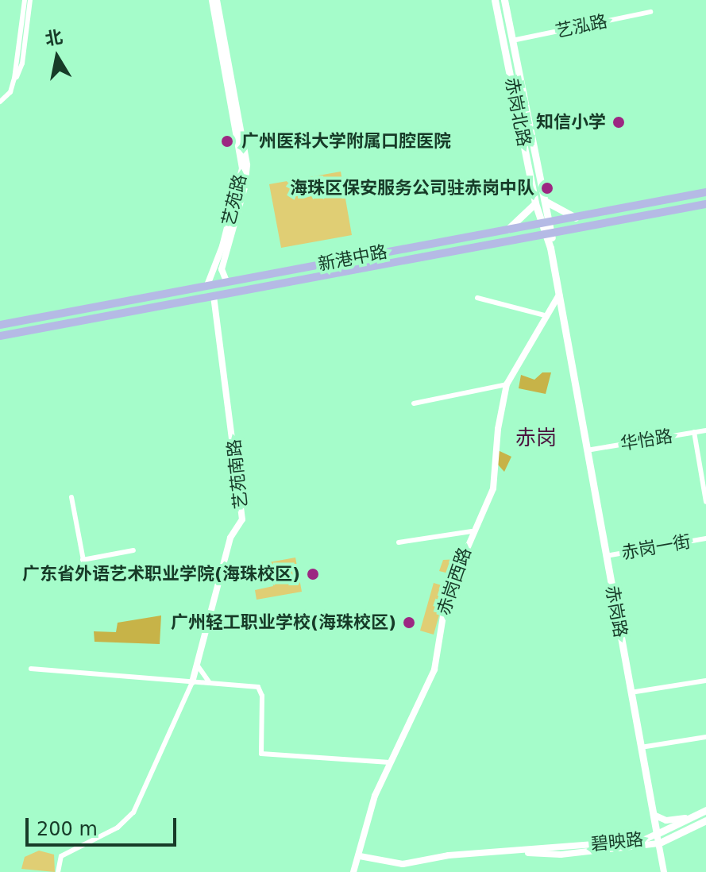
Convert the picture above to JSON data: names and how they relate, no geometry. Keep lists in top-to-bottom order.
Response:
{
  "streets": {
    "main road": [
      "赤岗北路",
      "新港中路",
      "赤岗路",
      "碧映路"
    ],
    "street": [
      "艺泓路",
      "艺苑路",
      "华怡路",
      "艺苑南路",
      "赤岗一街",
      "赤岗西路"
    ]
  },
  "crossings": [
    ["艺泓路", "赤岗北路"],
    ["赤岗北路", "新港中路"],
    ["赤岗北路", "赤岗路"],
    ["艺苑路", "新港中路"],
    ["新港中路", "艺苑南路"],
    ["新港中路", "赤岗路"],
    ["华怡路", "赤岗路"],
    ["赤岗一街", "赤岗路"],
    ["赤岗西路", "赤岗路"],
    ["赤岗西路", "碧映路"],
    ["赤岗路", "碧映路"]
  ],
  "districts": ["赤岗"],
  "places": [
    "知信小学",
    "广州医科大学附属口腔医院",
    "海珠区保安服务公司驻赤岗中队",
    "广东省外语艺术职业学院(海珠校区)",
    "广州轻工职业学校(海珠校区)"
  ],
  "scale_bar": "200 m",
  "north": "top"
}
